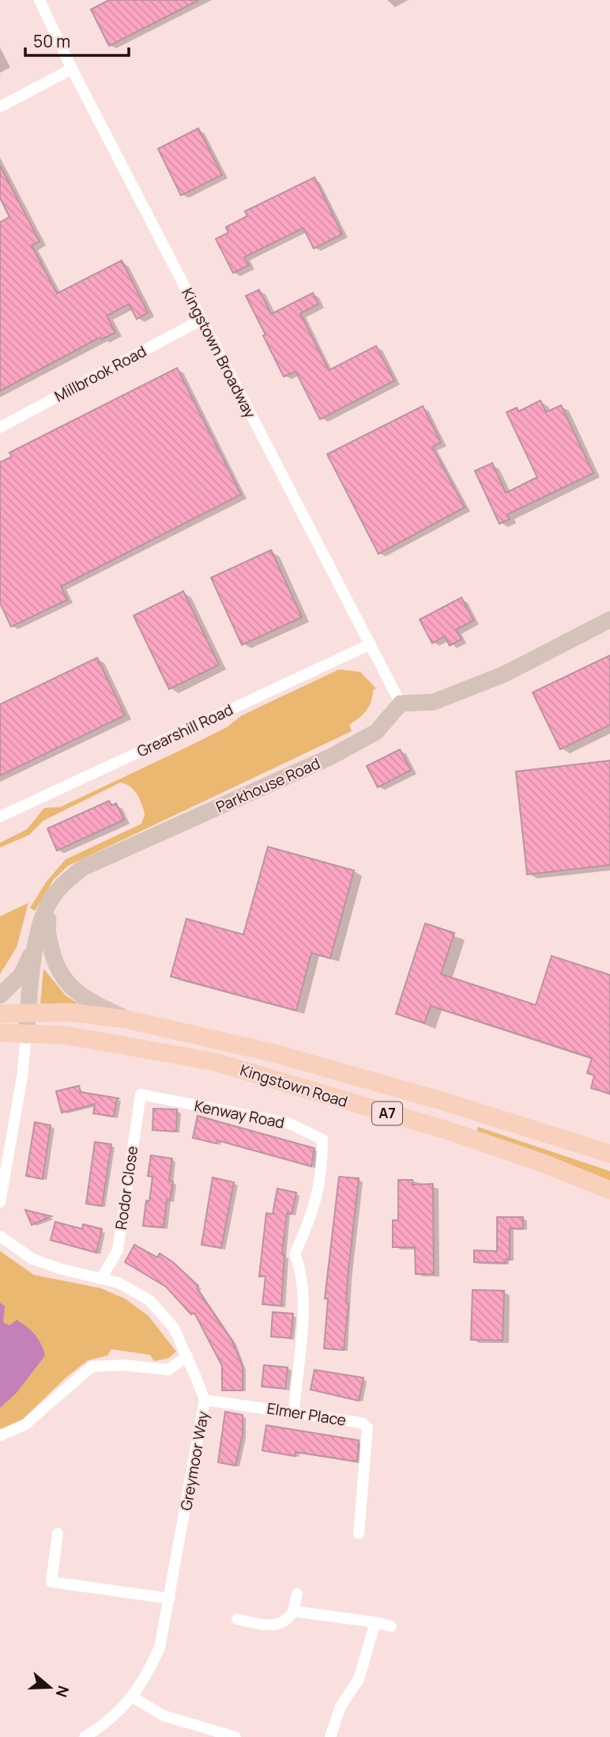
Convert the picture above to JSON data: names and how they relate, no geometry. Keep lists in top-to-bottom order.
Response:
{
  "streets": {
    "main road": ["Kingstown Road", "A7"],
    "street": [
      "Kingstown Broadway",
      "Millbrook Road",
      "Grearshill Road",
      "Parkhouse Road",
      "Kenway Road",
      "Rodor Close",
      "Elmer Place",
      "Greymoor Way"
    ]
  },
  "crossings": [
    ["Kingstown Broadway", "Millbrook Road"],
    ["Kingstown Broadway", "Grearshill Road"],
    ["Kingstown Broadway", "Parkhouse Road"],
    ["Parkhouse Road", "Kingstown Road"],
    ["Kenway Road", "Rodor Close"],
    ["Kenway Road", "Elmer Place"],
    ["Rodor Close", "Greymoor Way"],
    ["Elmer Place", "Greymoor Way"]
  ],
  "scale_bar": "50 m",
  "north": "right"
}
